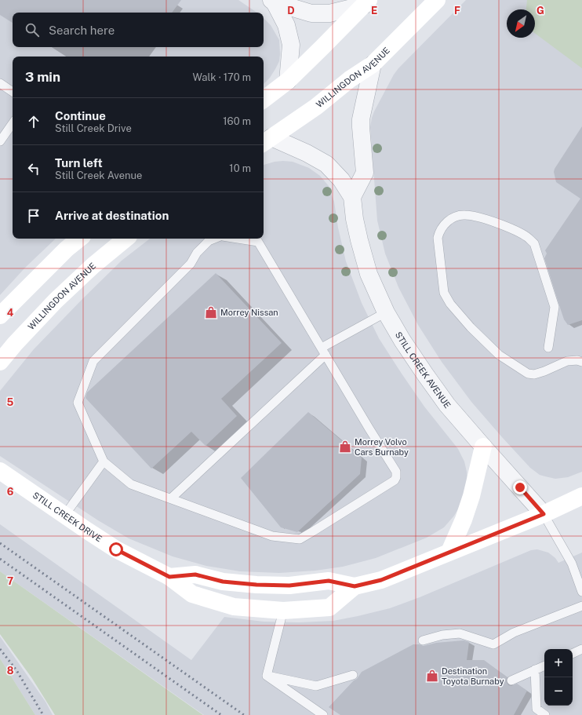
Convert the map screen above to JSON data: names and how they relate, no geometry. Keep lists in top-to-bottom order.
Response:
{
  "streets": {
    "street": ["WILLINGDON AVENUE", "STILL CREEK AVENUE", "STILL CREEK DRIVE"]
  },
  "crossings": [
    ["WILLINGDON AVENUE", "STILL CREEK AVENUE"],
    ["STILL CREEK AVENUE", "STILL CREEK DRIVE"]
  ],
  "places": {
    "shop": ["Morrey Nissan", "Morrey Volvo Cars Burnaby", "Destination Toyota Burnaby"]
  },
  "north": "bottom left",
  "page": {
    "search": "Search here",
    "heading": ["3 min", "Walk · 170 m"],
    "list": [
      ["Continue", "Still Creek Drive", "160 m"],
      ["Turn left", "Still Creek Avenue", "10 m"],
      "Arrive at destination"
    ],
    "map_buttons": ["+", "−"]
  },
  "grid": {
    "columns": [
      "D",
      "E",
      "F",
      "G"
    ],
    "rows": [
      "4",
      "5",
      "6",
      "7",
      "8"
    ]
  }
}
